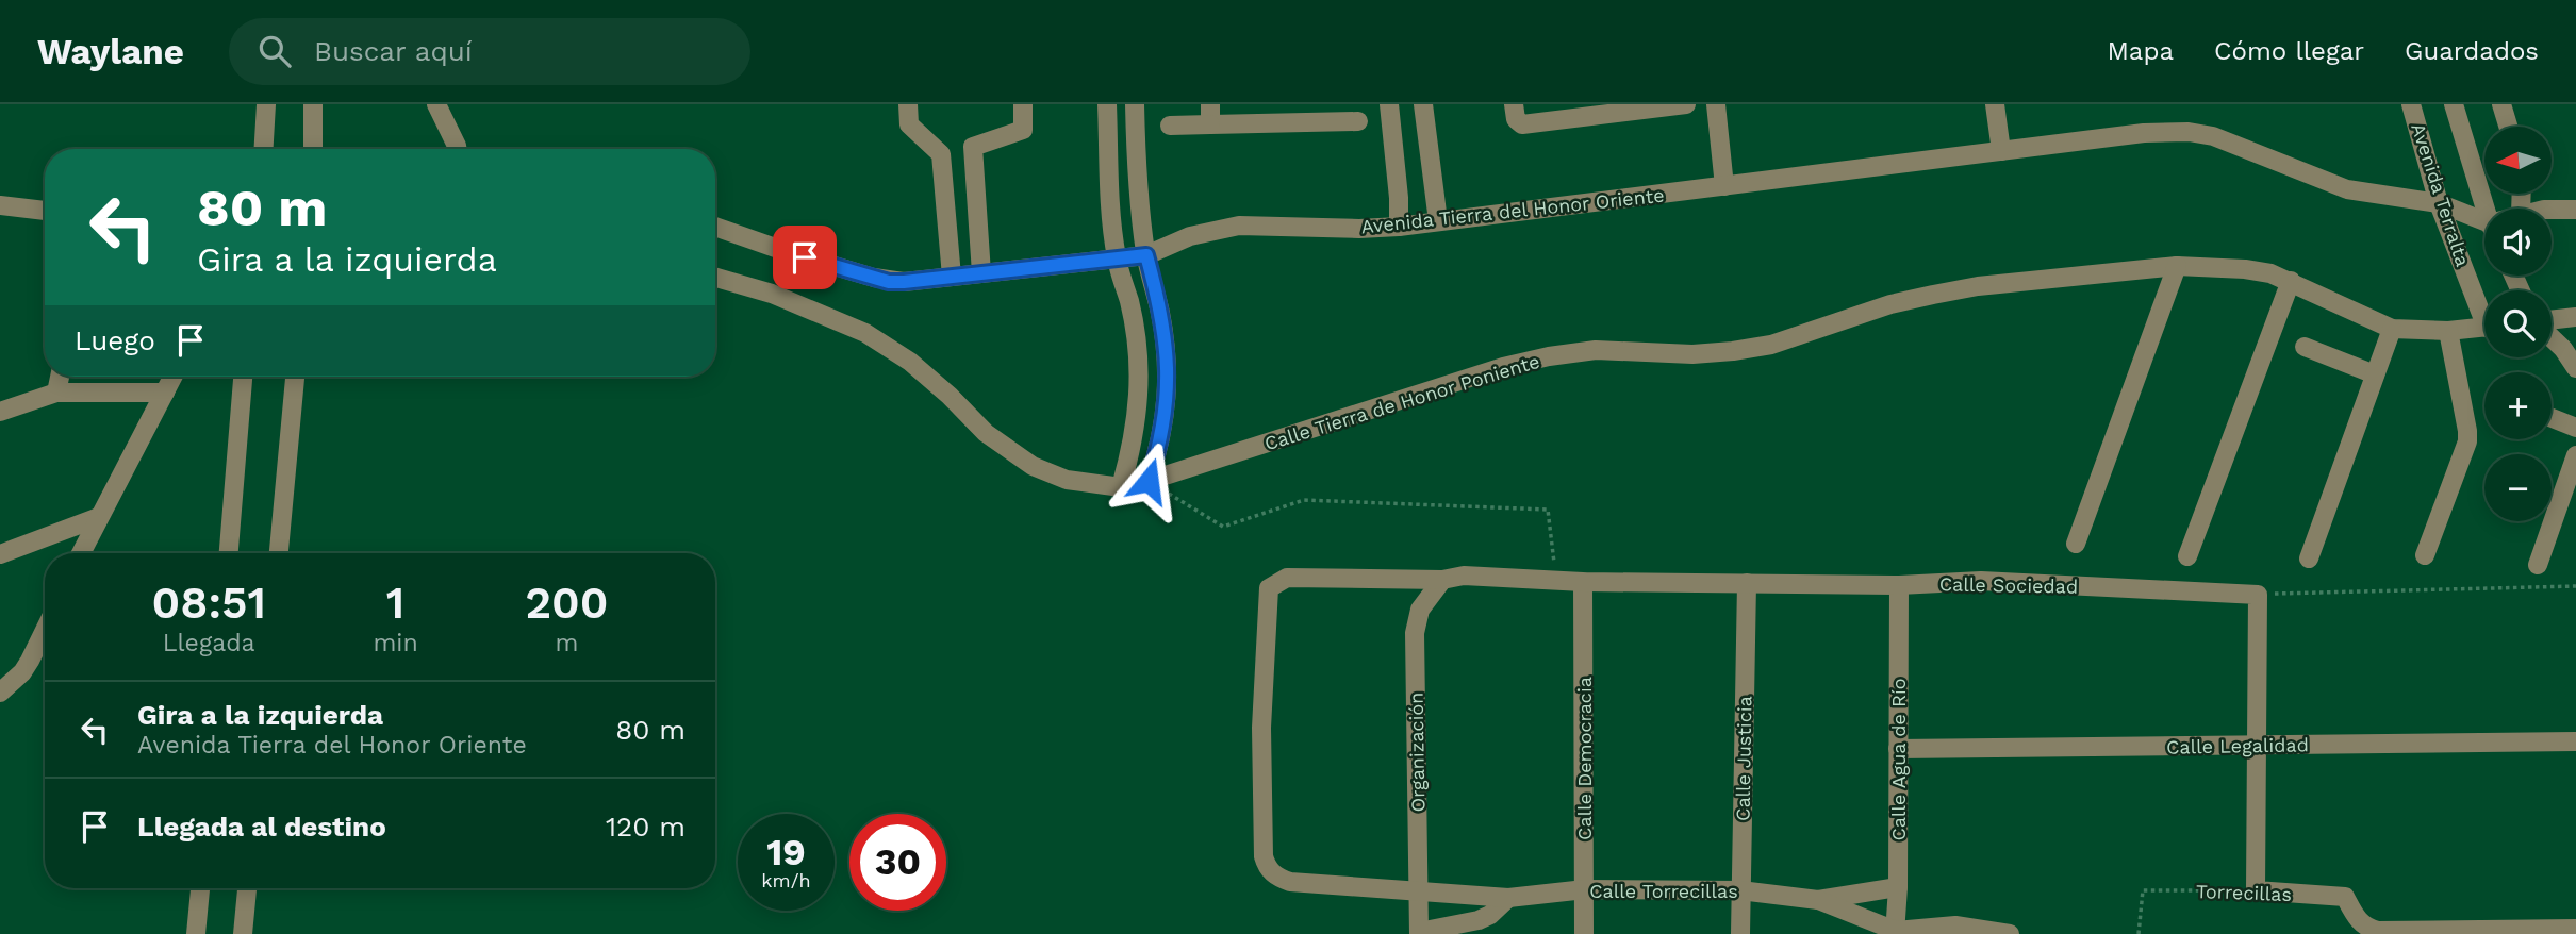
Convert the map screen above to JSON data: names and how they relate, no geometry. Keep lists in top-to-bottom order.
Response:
{
  "streets": {
    "street": [
      "Avenida Terralta",
      "Avenida Tierra del Honor Oriente",
      "Calle Tierra de Honor Poniente",
      "Calle Sociedad",
      "Calle Legalidad",
      "Organización",
      "Calle Democracia",
      "Calle Justicia",
      "Calle Agua de Río",
      "Calle Torrecillas",
      "Torrecillas"
    ]
  },
  "crossings": [
    ["Avenida Terralta", "Avenida Tierra del Honor Oriente"],
    ["Calle Sociedad", "Organización"],
    ["Calle Sociedad", "Calle Democracia"],
    ["Calle Sociedad", "Calle Justicia"],
    ["Calle Sociedad", "Calle Agua de Río"],
    ["Calle Sociedad", "Calle Torrecillas"],
    ["Calle Legalidad", "Calle Agua de Río"],
    ["Organización", "Calle Torrecillas"],
    ["Calle Democracia", "Calle Torrecillas"],
    ["Calle Justicia", "Calle Torrecillas"],
    ["Calle Agua de Río", "Calle Torrecillas"]
  ],
  "north": "left",
  "page": {
    "header": "Waylane",
    "search": "Buscar aquí",
    "nav": ["Mapa", "Cómo llegar", "Guardados"],
    "map_buttons": ["+", "−"],
    "turn": ["80 m", "Gira a la izquierda"],
    "then": "Luego",
    "eta": [
      "08:51",
      "Llegada",
      "1",
      "min",
      "200",
      "m"
    ],
    "list": [
      {
        "name": "Gira a la izquierda",
        "note": "Avenida Tierra del Honor Oriente",
        "value": "80 m"
      },
      {
        "name": "Llegada al destino",
        "value": "120 m"
      }
    ],
    "speed": "19 km/h",
    "limit": "30"
  }
}
